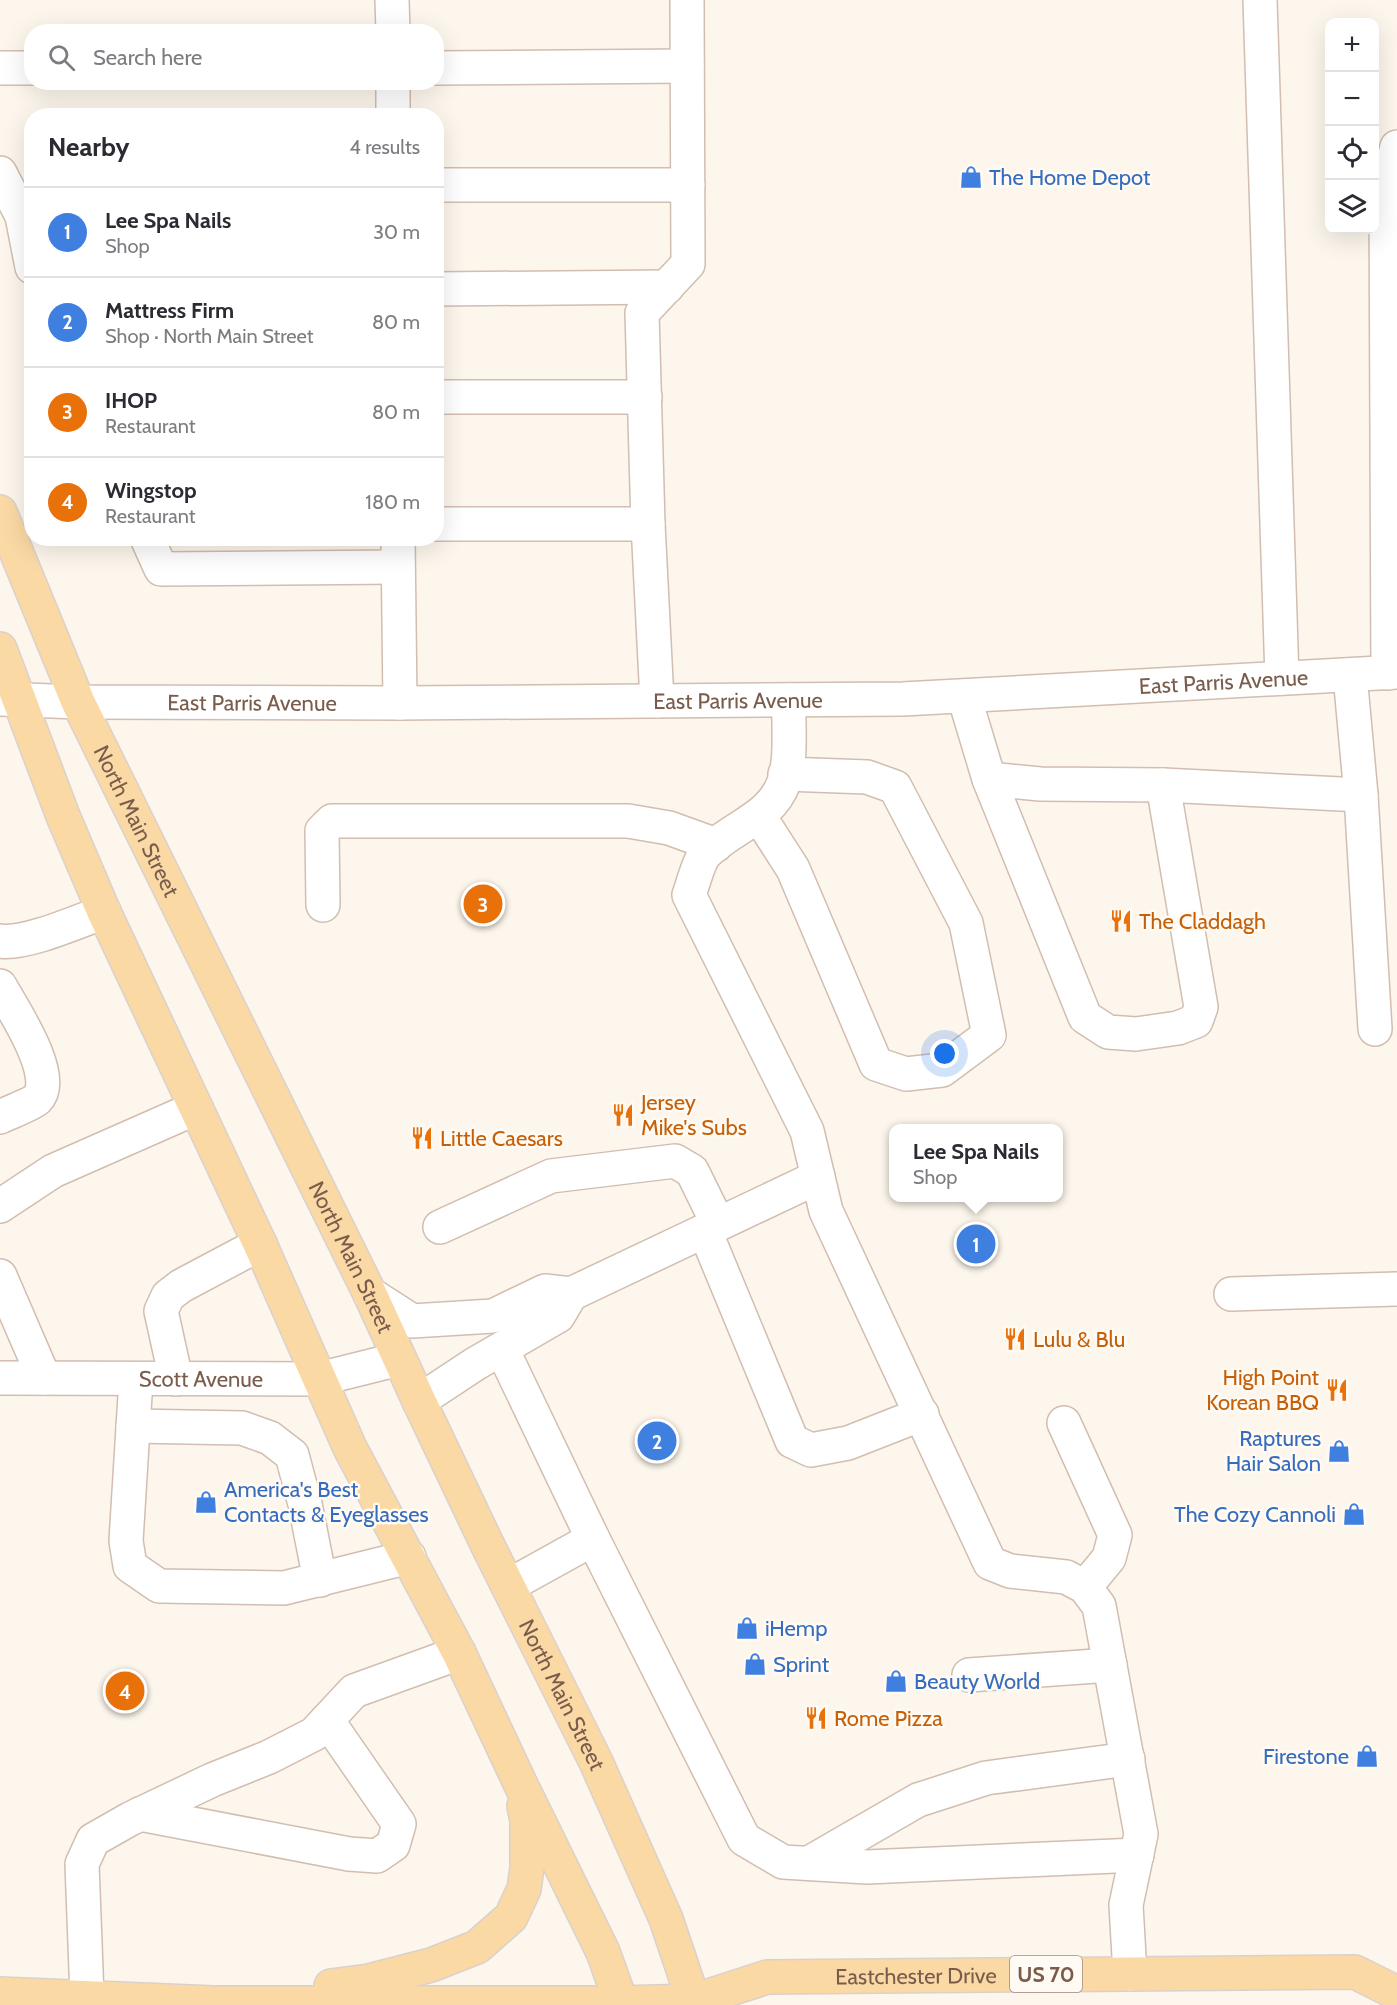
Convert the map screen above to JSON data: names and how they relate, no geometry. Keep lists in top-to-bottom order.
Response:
{
  "streets": {
    "main road": ["North Main Street", "US 70", "Eastchester Drive"],
    "street": ["East Parris Avenue", "Scott Avenue"]
  },
  "crossings": [
    ["East Parris Avenue", "North Main Street"],
    ["North Main Street", "Scott Avenue"],
    ["North Main Street", "US 70"],
    ["North Main Street", "Eastchester Drive"],
    ["US 70", "Eastchester Drive"]
  ],
  "places": {
    "shop": [
      "The Home Depot",
      "Raptures Hair Salon",
      "America's Best Contacts & Eyeglasses",
      "The Cozy Cannoli",
      "iHemp",
      "Sprint",
      "Beauty World",
      "Firestone"
    ],
    "restaurant": [
      "The Claddagh",
      "Jersey Mike's Subs",
      "Little Caesars",
      "Lulu & Blu",
      "High Point Korean BBQ",
      "Rome Pizza"
    ]
  },
  "page": {
    "map_buttons": ["+", "−"],
    "search": "Search here",
    "heading": ["Nearby", "4 results"],
    "list": [
      {
        "mark": "1",
        "name": "Lee Spa Nails",
        "note": "Shop",
        "value": "30 m"
      },
      {
        "mark": "2",
        "name": "Mattress Firm",
        "note": "Shop · North Main Street",
        "value": "80 m"
      },
      {
        "mark": "3",
        "name": "IHOP",
        "note": "Restaurant",
        "value": "80 m"
      },
      {
        "mark": "4",
        "name": "Wingstop",
        "note": "Restaurant",
        "value": "180 m"
      }
    ],
    "pins": [
      "3",
      "1",
      "2",
      "4"
    ],
    "popup": ["Lee Spa Nails", "Shop"]
  }
}
